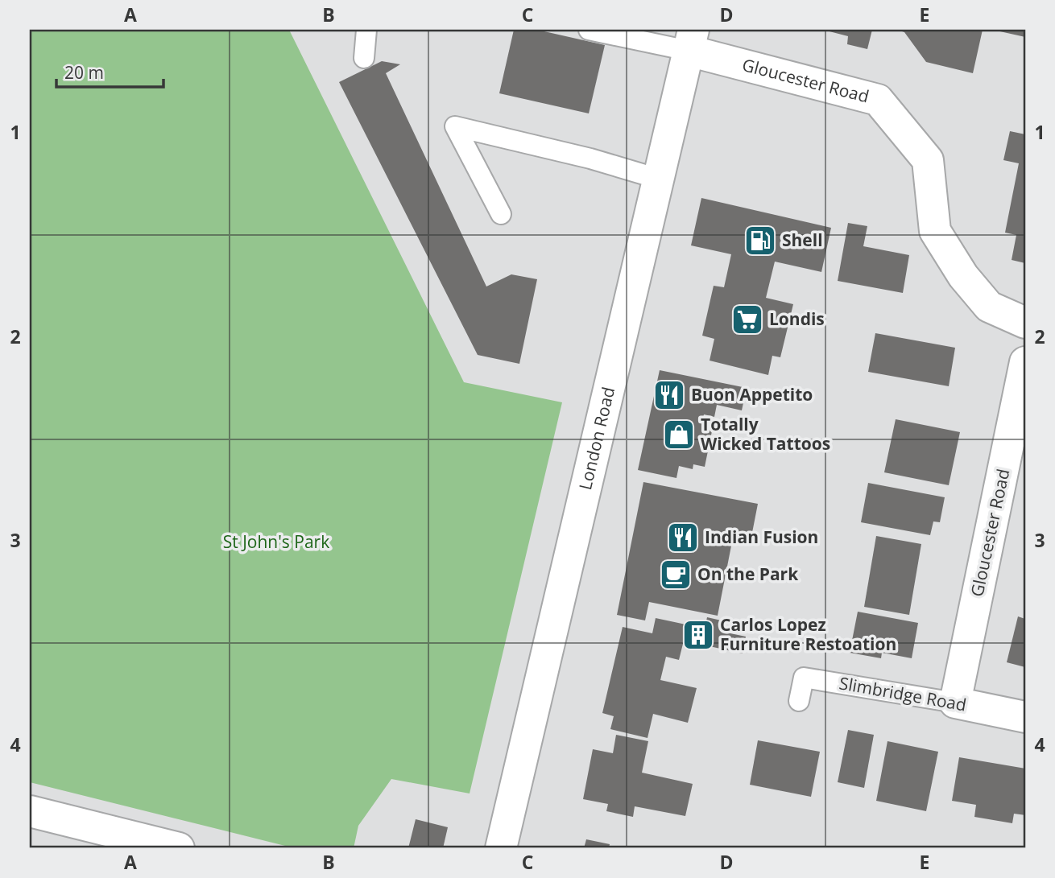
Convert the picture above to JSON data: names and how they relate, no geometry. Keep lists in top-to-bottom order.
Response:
{
  "streets": {
    "street": ["Gloucester Road", "London Road", "Slimbridge Road"]
  },
  "crossings": [
    ["Gloucester Road", "London Road"],
    ["Gloucester Road", "Slimbridge Road"]
  ],
  "parks": ["St John's Park"],
  "places": {
    "fuel station": ["Shell"],
    "supermarket": ["Londis"],
    "restaurant": ["Buon Appetito", "Indian Fusion"],
    "shop": ["Totally Wicked Tattoos"],
    "cafe": ["On the Park"],
    "building": ["Carlos Lopez Furniture Restoation"]
  },
  "scale_bar": "20 m",
  "grid": {
    "columns": [
      "A",
      "B",
      "C",
      "D",
      "E"
    ],
    "rows": [
      "1",
      "2",
      "3",
      "4"
    ]
  }
}
